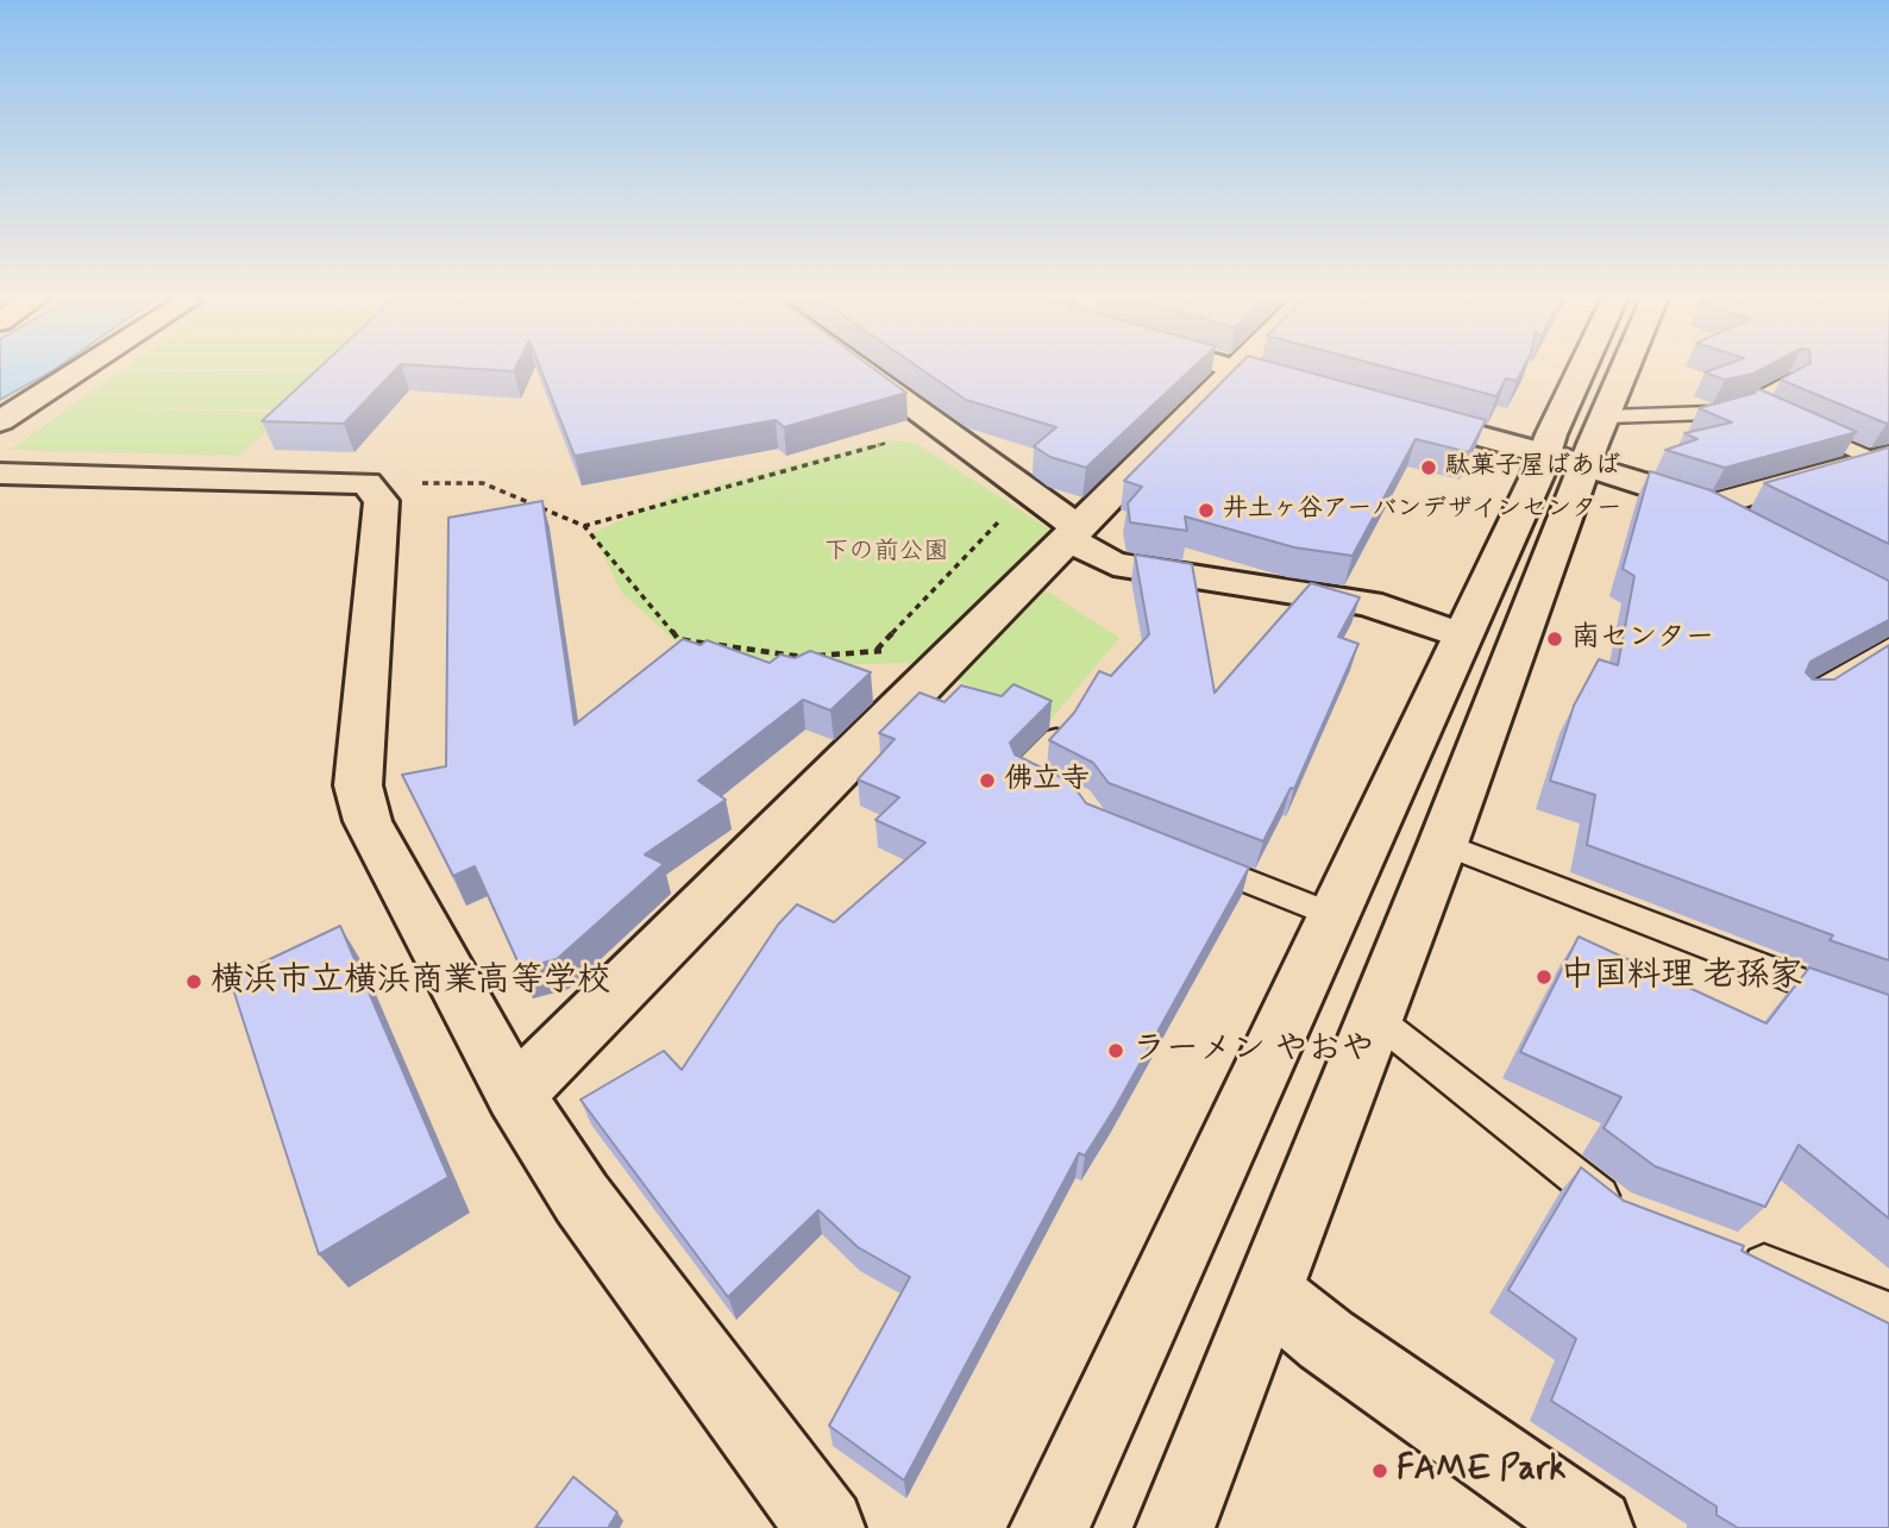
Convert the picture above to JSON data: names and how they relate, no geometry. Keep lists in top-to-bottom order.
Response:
{
  "parks": ["下の前公園"],
  "places": [
    "駄菓子屋ばあば",
    "井土ヶ谷アーバンデザインセンター",
    "南センター",
    "佛立寺",
    "中国料理 老孫家",
    "横浜市立横浜商業高等学校",
    "ラーメン やおや",
    "FAME Park"
  ]
}
